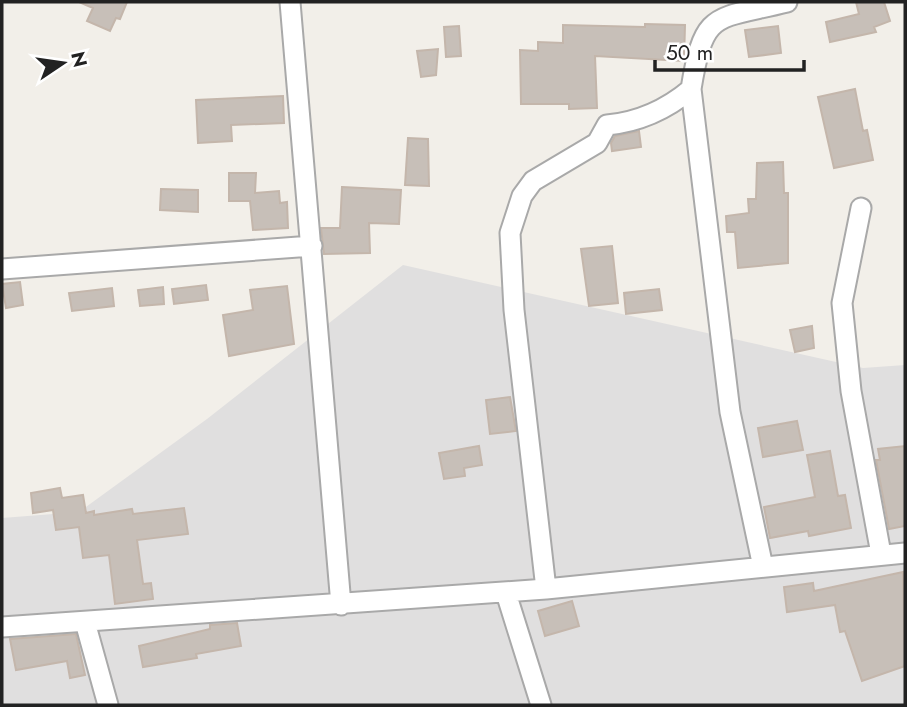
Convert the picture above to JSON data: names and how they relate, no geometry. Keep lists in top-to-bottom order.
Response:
{
  "scale_bar": "50 m",
  "north": "right"
}
